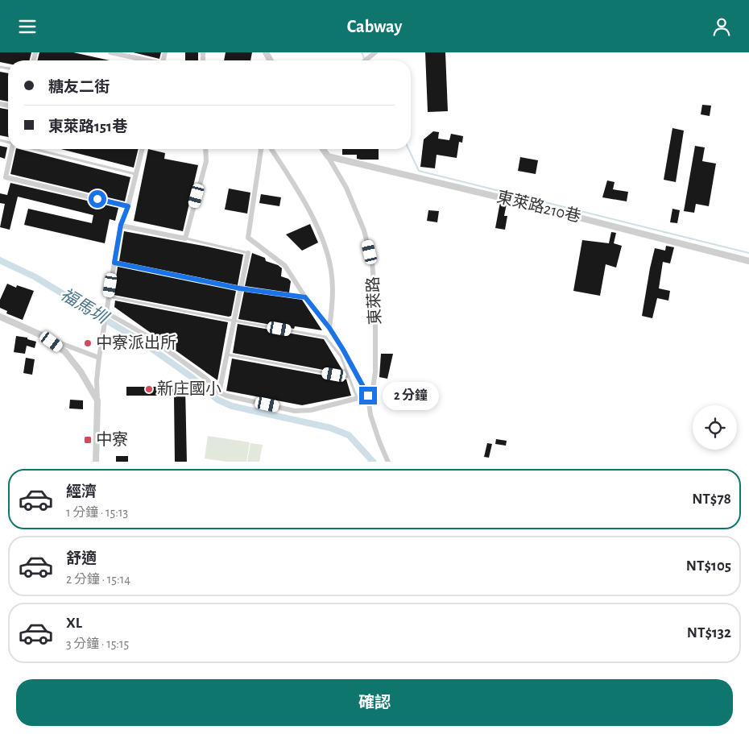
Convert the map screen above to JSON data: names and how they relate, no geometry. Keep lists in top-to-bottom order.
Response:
{
  "streets": {
    "street": ["東萊路210巷", "東萊路"]
  },
  "crossings": [
    ["東萊路210巷", "東萊路"]
  ],
  "water": ["福馬圳"],
  "places": {
    "other": ["中寮派出所", "新庄國小"],
    "transit": ["中寮"]
  },
  "page": {
    "header": "Cabway",
    "banner": ["糖友二街", "東萊路151巷"],
    "bubble": "2 分鐘",
    "list": [
      {
        "name": "經濟",
        "note": "1 分鐘 · 15:13",
        "value": "NT$78"
      },
      {
        "name": "舒適",
        "note": "2 分鐘 · 15:14",
        "value": "NT$105"
      },
      {
        "name": "XL",
        "note": "3 分鐘 · 15:15",
        "value": "NT$132"
      }
    ],
    "buttons": "確認"
  }
}
